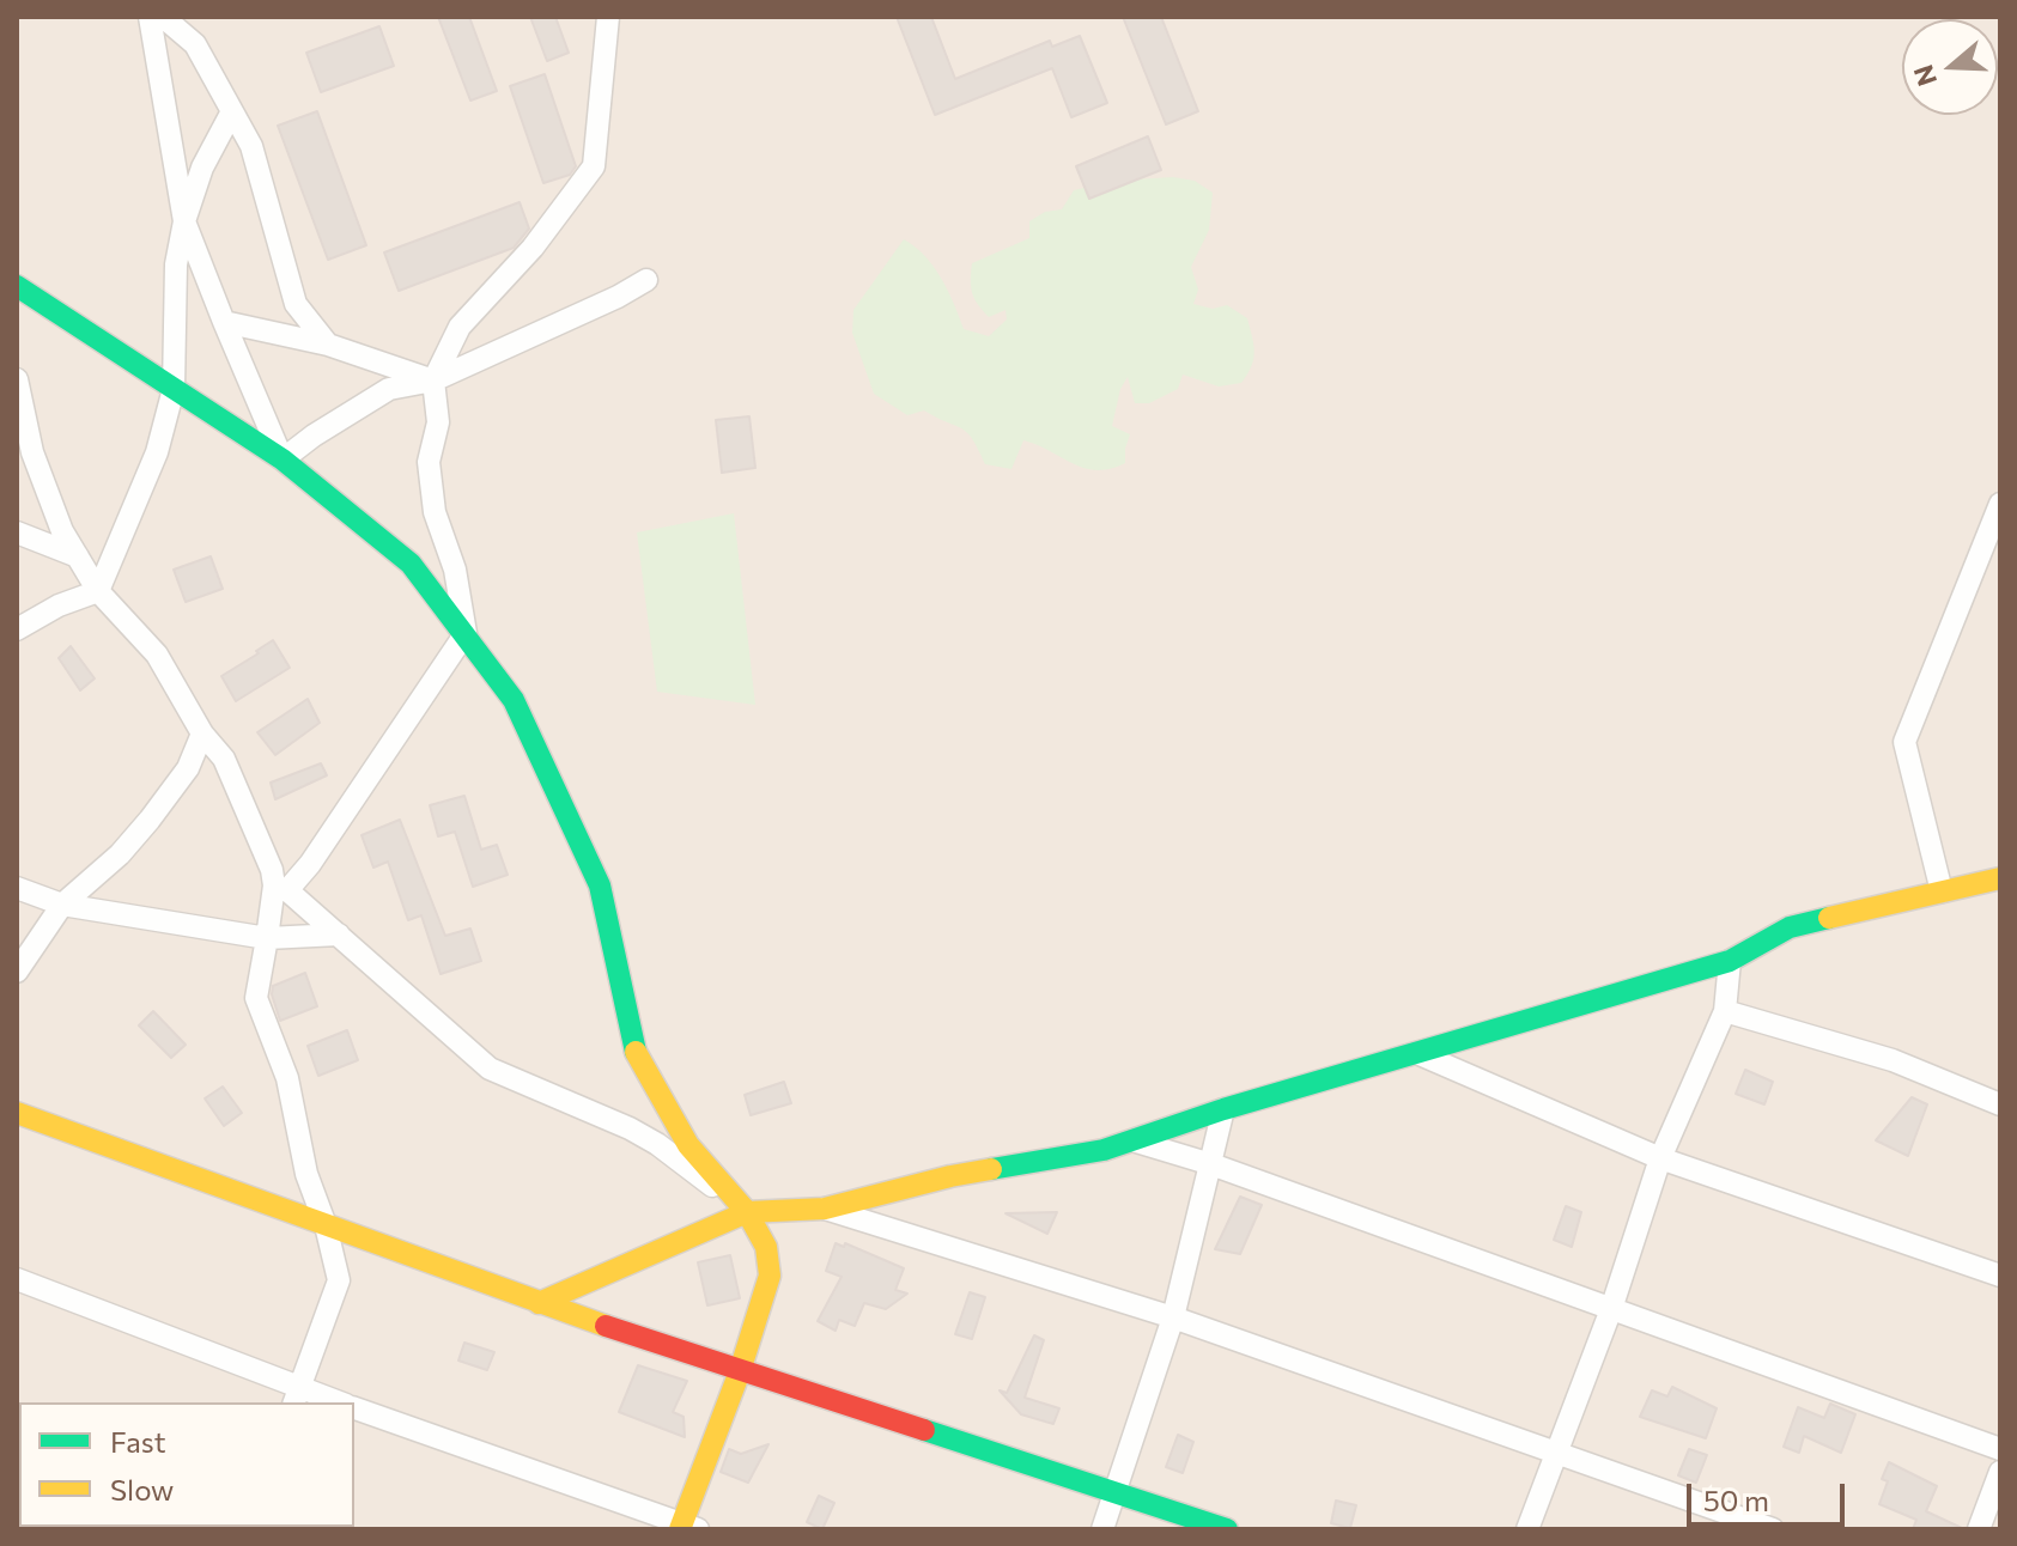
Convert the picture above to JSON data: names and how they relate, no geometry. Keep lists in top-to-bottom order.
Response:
{
  "legend": ["Fast", "Slow"],
  "scale_bar": "50 m",
  "north": "left"
}
